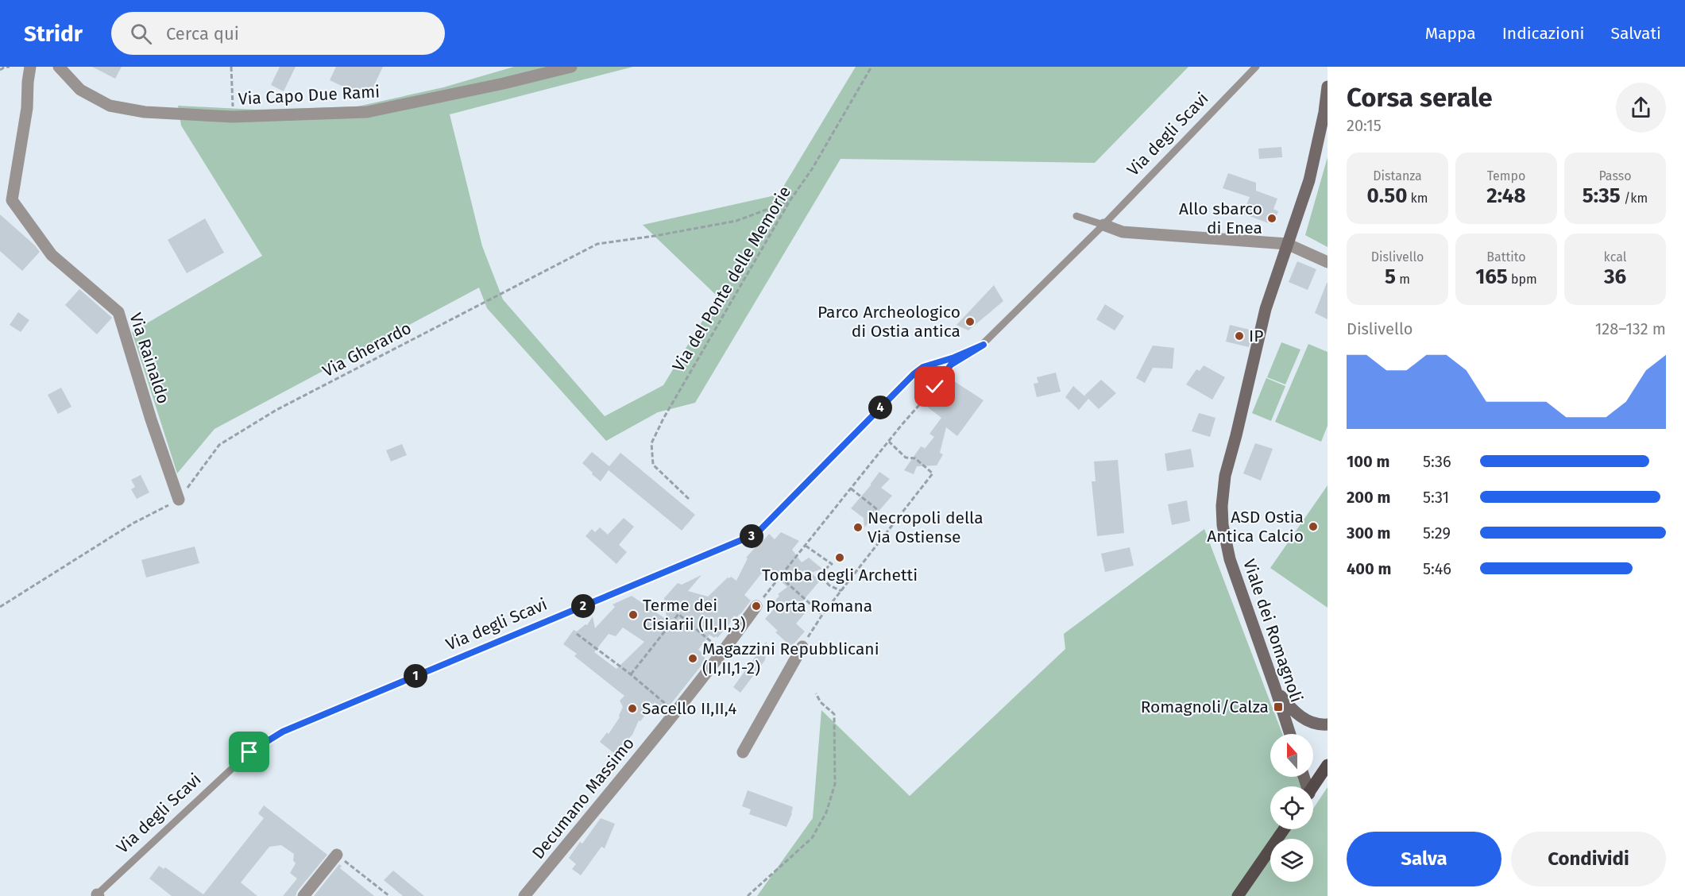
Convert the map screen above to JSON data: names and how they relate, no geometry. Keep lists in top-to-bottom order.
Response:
{
  "streets": {
    "main road": ["Viale dei Romagnoli"],
    "street": ["Via Capo Due Rami", "Via Rainaldo", "Decumano Massimo"],
    "lane": ["Via degli Scavi"],
    "path": ["Via del Ponte delle Memorie", "Via Gherardo"]
  },
  "crossings": [
    ["Via del Ponte delle Memorie", "Via Gherardo"],
    ["Via Gherardo", "Via Rainaldo"]
  ],
  "places": {
    "other": [
      "Allo sbarco di Enea",
      "Parco Archeologico di Ostia antica",
      "IP",
      "ASD Ostia Antica Calcio",
      "Necropoli della Via Ostiense",
      "Tomba degli Archetti",
      "Porta Romana",
      "Terme dei Cisiarii (II,II,3)",
      "Magazzini Repubblicani (II,II,1-2)",
      "Sacello II,II,4"
    ],
    "transit": ["Romagnoli/Calza"]
  },
  "north": "top",
  "page": {
    "header": "Stridr",
    "search": "Cerca qui",
    "nav": ["Mappa", "Indicazioni", "Salvati"],
    "heading": ["Corsa serale", "20:15"],
    "stats": [
      ["Distanza", "0.50 km"],
      ["Tempo", "2:48"],
      ["Passo", "5:35 /km"],
      ["Dislivello", "5 m"],
      ["Battito", "165 bpm"],
      ["kcal", "36"]
    ],
    "chart": ["Dislivello", "128–132 m"],
    "pins": [
      "4",
      "3",
      "2",
      "1"
    ],
    "list": [
      {
        "name": "100 m",
        "note": "5:36"
      },
      {
        "name": "200 m",
        "note": "5:31"
      },
      {
        "name": "300 m",
        "note": "5:29"
      },
      {
        "name": "400 m",
        "note": "5:46"
      }
    ],
    "buttons": ["Salva", "Condividi"]
  }
}
